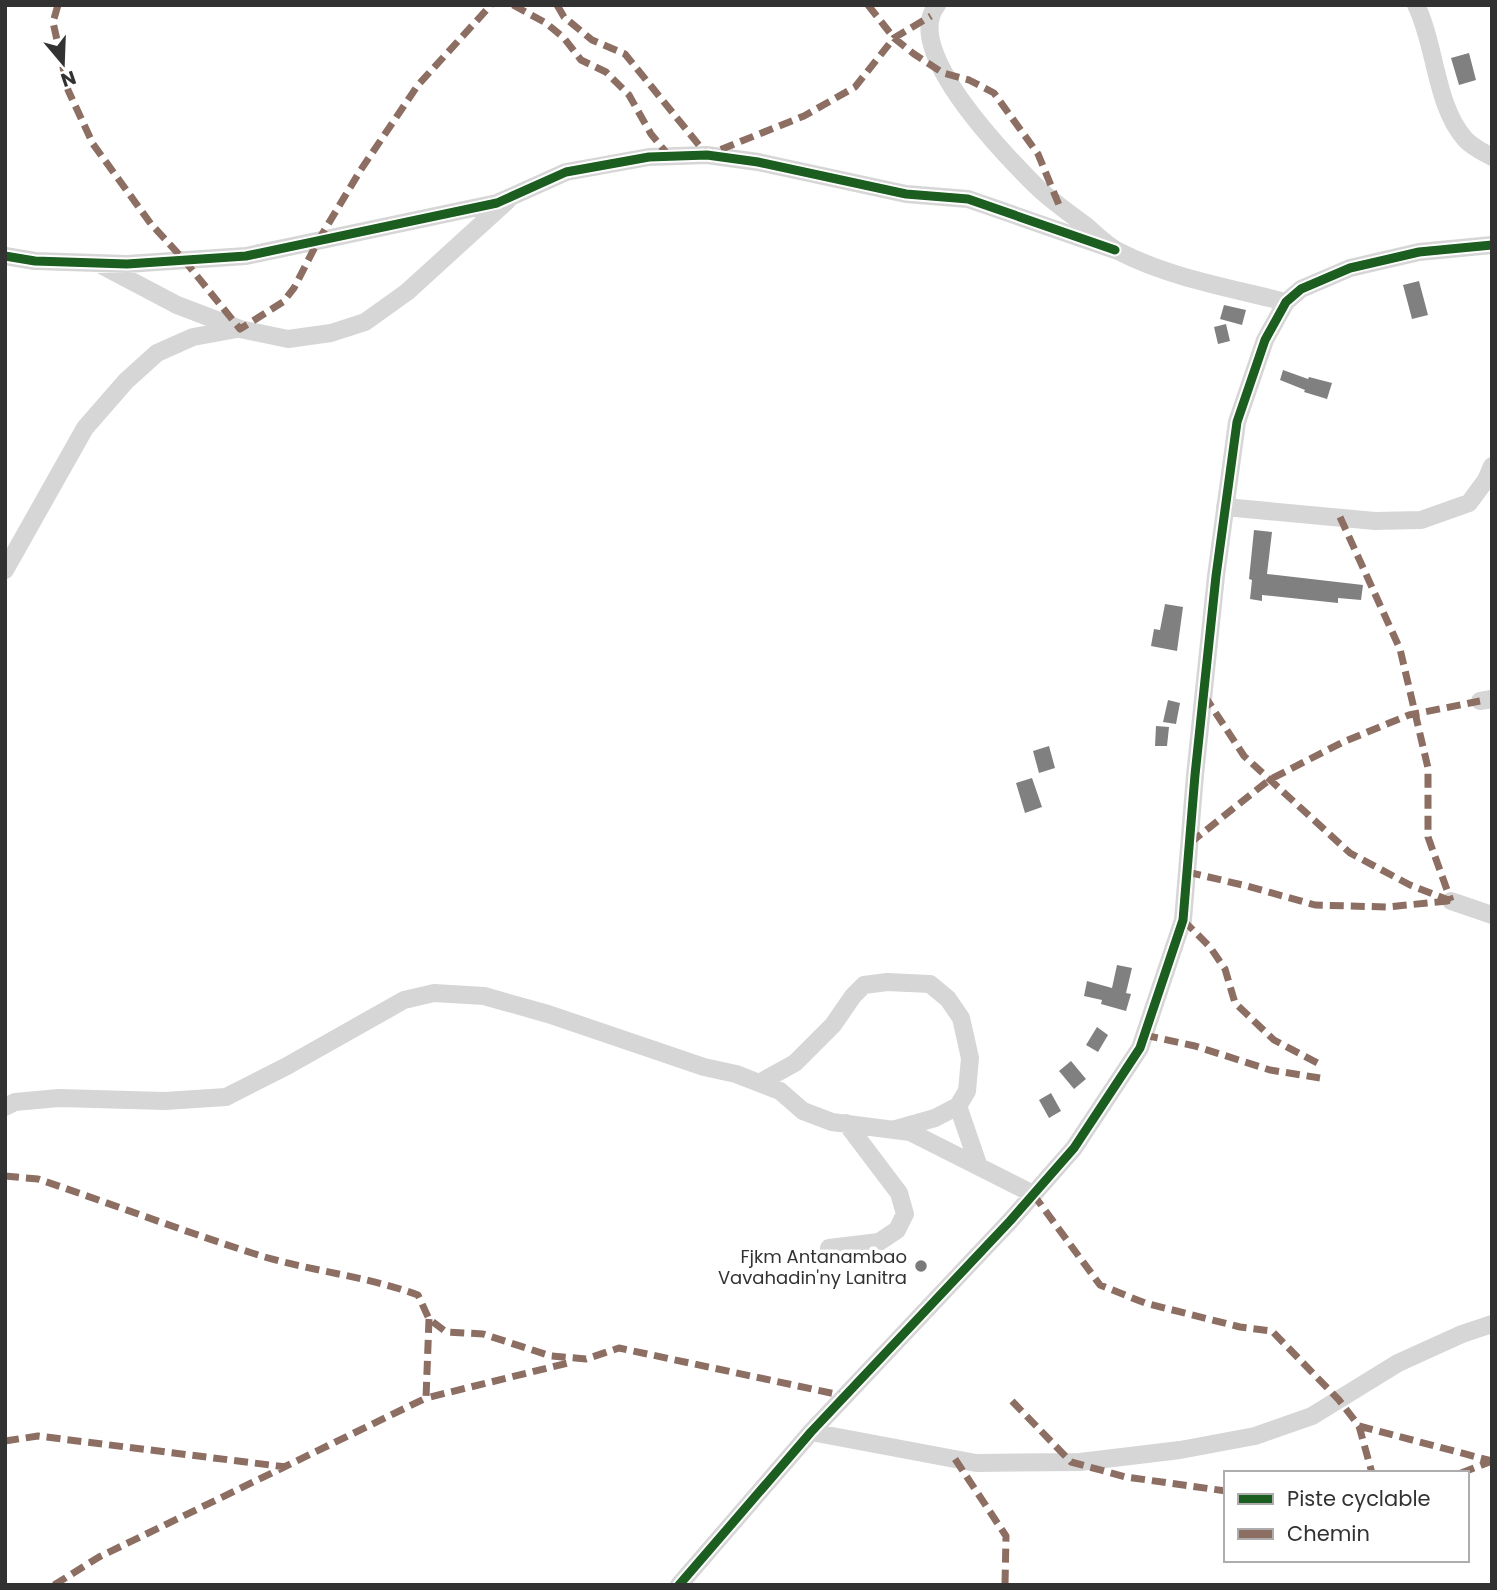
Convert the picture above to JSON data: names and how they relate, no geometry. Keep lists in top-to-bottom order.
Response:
{
  "places": ["Fjkm Antanambao Vavahadin'ny Lanitra"],
  "legend": ["Piste cyclable", "Chemin"],
  "north": "bottom"
}
